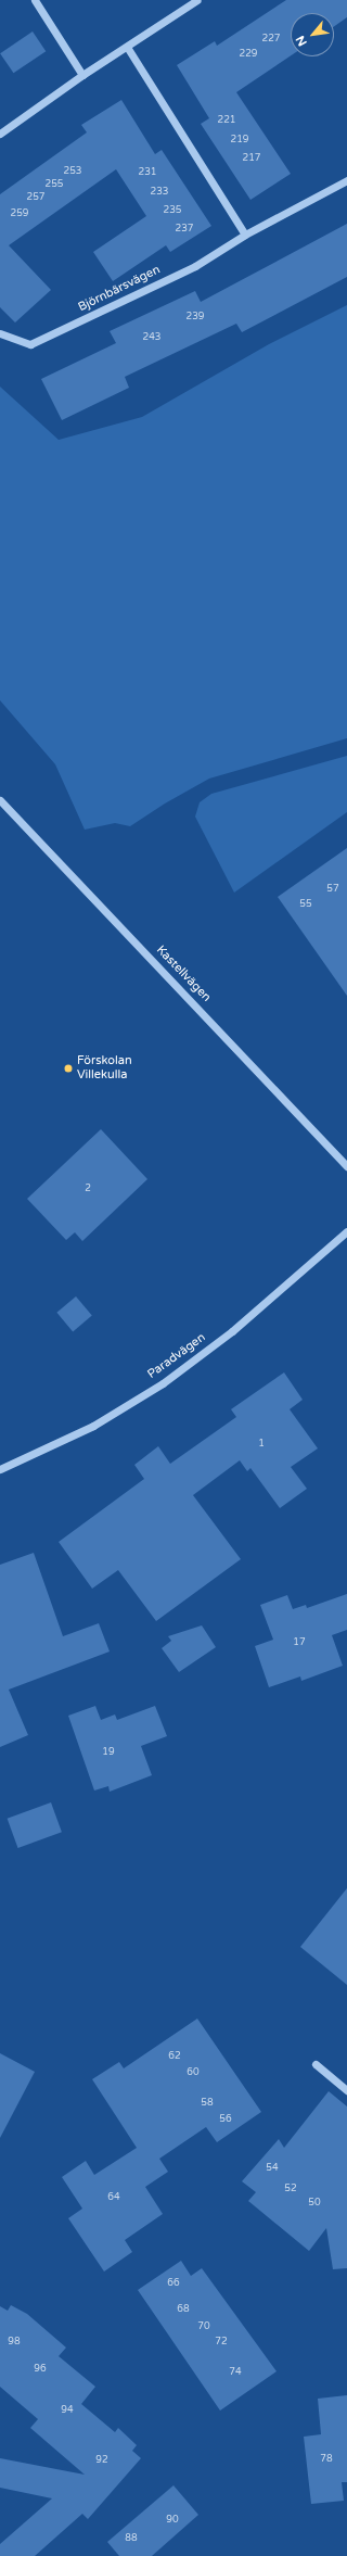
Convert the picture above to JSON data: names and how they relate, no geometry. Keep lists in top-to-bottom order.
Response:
{
  "streets": {
    "street": ["Björnbärsvägen", "Kastellvägen", "Paradvägen"]
  },
  "places": ["Förskolan Villekulla"],
  "house_numbers": [
    "227",
    "229",
    "221",
    "219",
    "217",
    "253",
    "231",
    "255",
    "233",
    "257",
    "235",
    "259",
    "237",
    "239",
    "243",
    "57",
    "55",
    "2",
    "1",
    "17",
    "19",
    "62",
    "60",
    "58",
    "56",
    "54",
    "52",
    "64",
    "50",
    "66",
    "68",
    "70",
    "98",
    "72",
    "96",
    "74",
    "94",
    "78",
    "92",
    "90",
    "88"
  ],
  "north": "bottom left"
}
